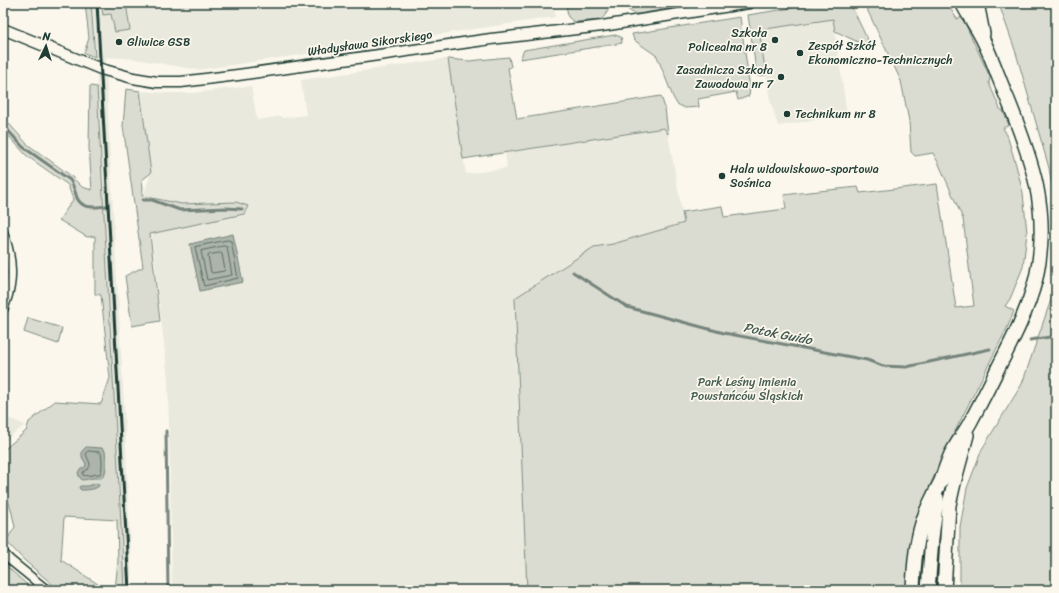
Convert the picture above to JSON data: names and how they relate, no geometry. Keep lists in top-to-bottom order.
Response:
{
  "streets": {
    "street": ["Władysława Sikorskiego"]
  },
  "water": ["Potok Guido"],
  "parks": ["Park Leśny imienia Powstańców Śląskich"],
  "places": [
    "Szkoła Policealna nr 8",
    "Gliwice GSB",
    "Zespół Szkół Ekonomiczno-Technicznych",
    "Zasadnicza Szkoła Zawodowa nr 7",
    "Technikum nr 8",
    "Hala widowiskowo-sportowa Sośnica"
  ],
  "north": "top"
}
